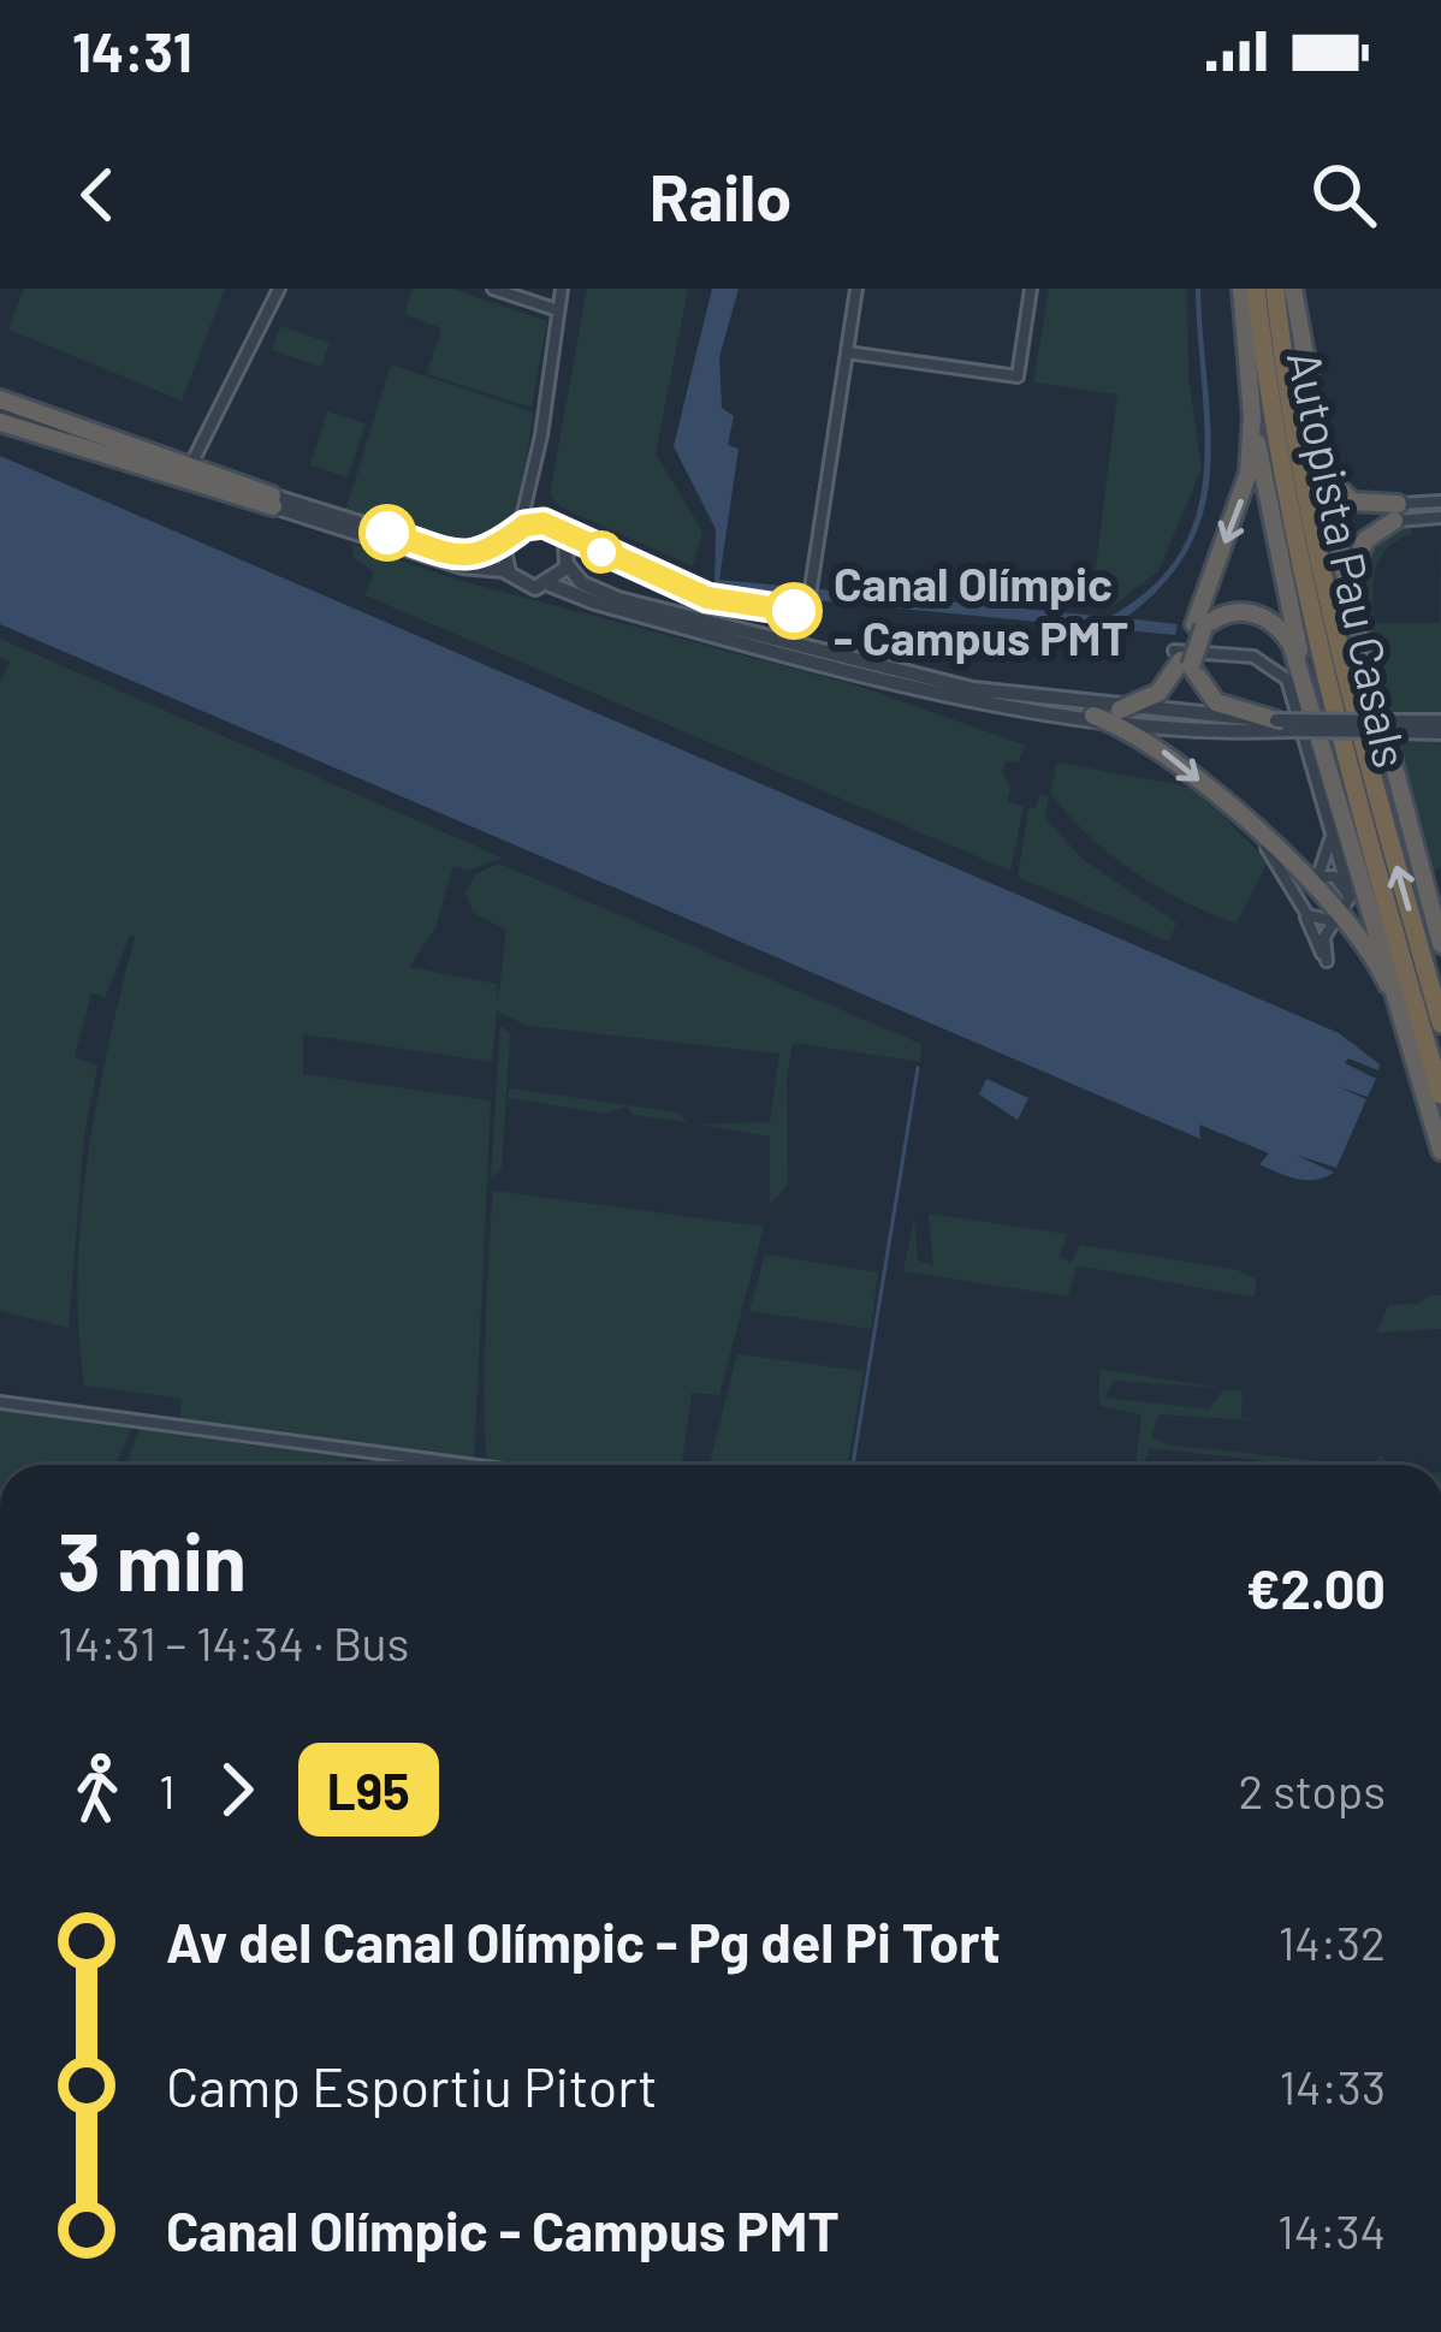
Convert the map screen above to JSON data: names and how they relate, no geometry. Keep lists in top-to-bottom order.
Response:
{
  "streets": {
    "highway": ["Autopista Pau Casals"]
  },
  "places": ["Canal Olímpic - Campus PMT"],
  "lines": ["bus line L95"],
  "page": {
    "status": "14:31",
    "header": "Railo",
    "heading": ["3 min", "14:31 – 14:34 · Bus", "€2.00"],
    "legs": ["1", "L95", "2 stops"],
    "list": [
      {
        "name": "Av del Canal Olímpic - Pg del Pi Tort",
        "value": "14:32"
      },
      {
        "name": "Camp Esportiu Pitort",
        "value": "14:33"
      },
      {
        "name": "Canal Olímpic - Campus PMT",
        "value": "14:34"
      }
    ]
  }
}
